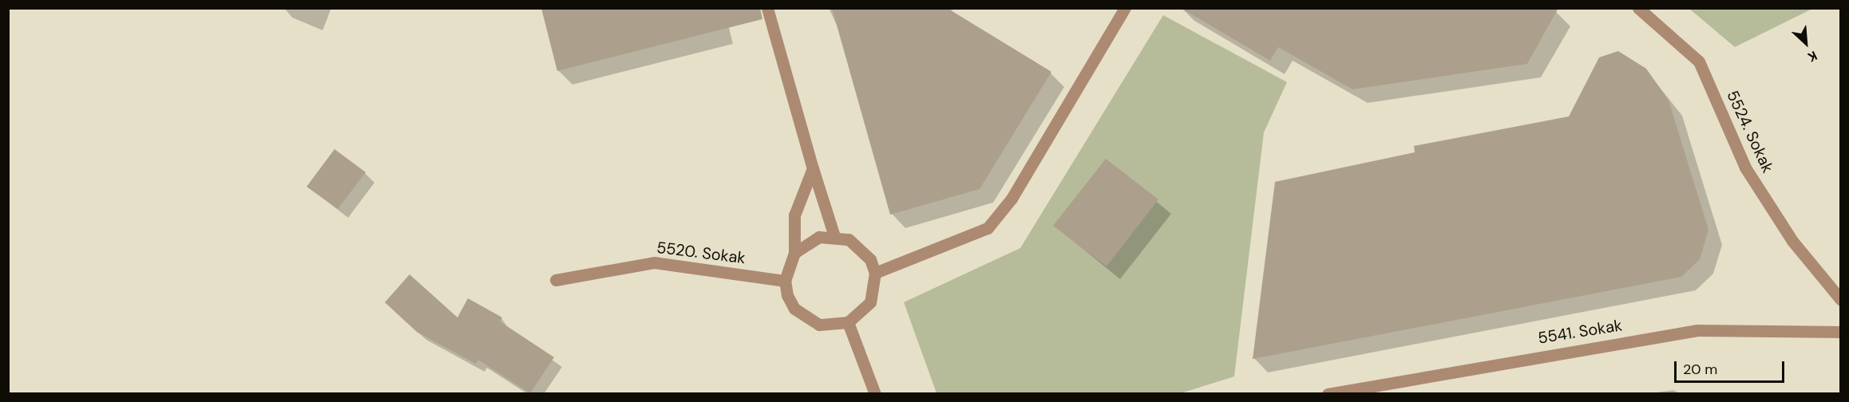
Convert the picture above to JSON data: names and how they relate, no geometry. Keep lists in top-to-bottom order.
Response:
{
  "streets": {
    "street": ["5524. Sokak", "5520. Sokak", "5541. Sokak"]
  },
  "scale_bar": "20 m",
  "north": "bottom right"
}
